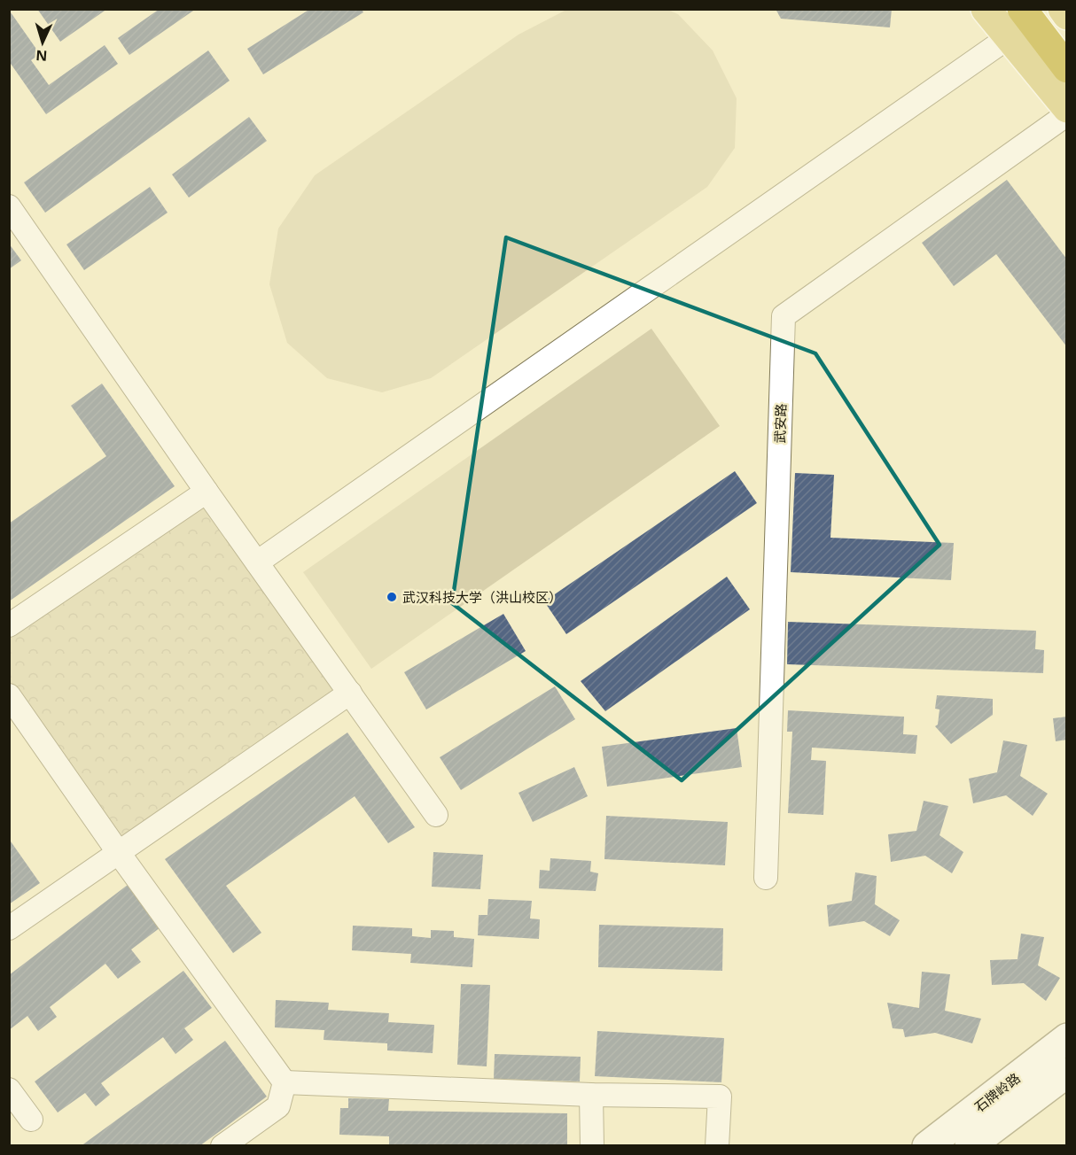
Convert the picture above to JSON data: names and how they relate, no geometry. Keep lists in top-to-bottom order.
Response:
{
  "streets": {
    "main road": ["石牌岭路"],
    "street": ["武安路"]
  },
  "places": ["武汉科技大学（洪山校区）"],
  "north": "bottom"
}
